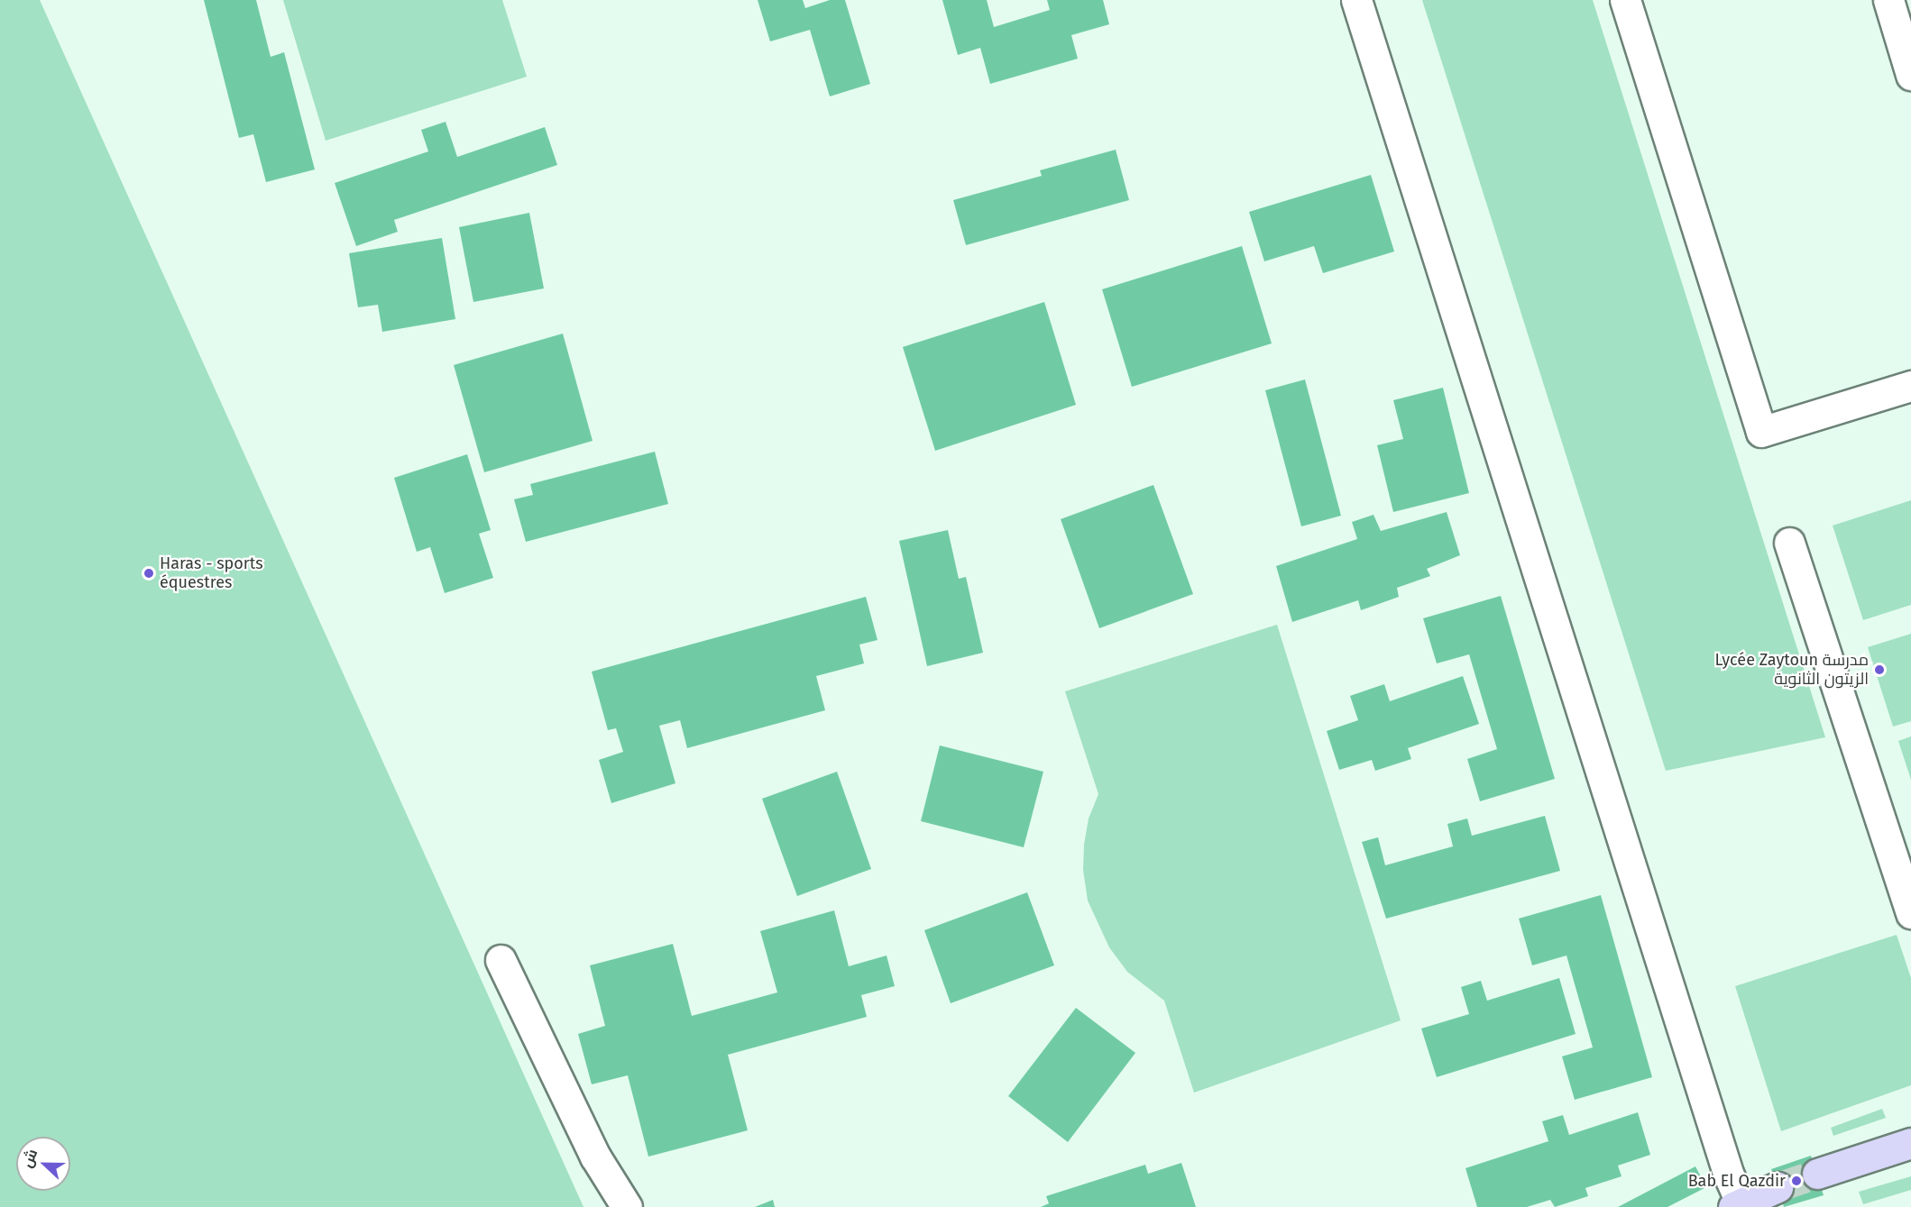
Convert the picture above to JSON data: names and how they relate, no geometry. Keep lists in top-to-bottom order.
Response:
{
  "places": ["Haras - sports équestres", "Lycée Zaytoun مدرسة الزيتون الثانوية", "Bab El Qazdir"],
  "north": "left"
}
